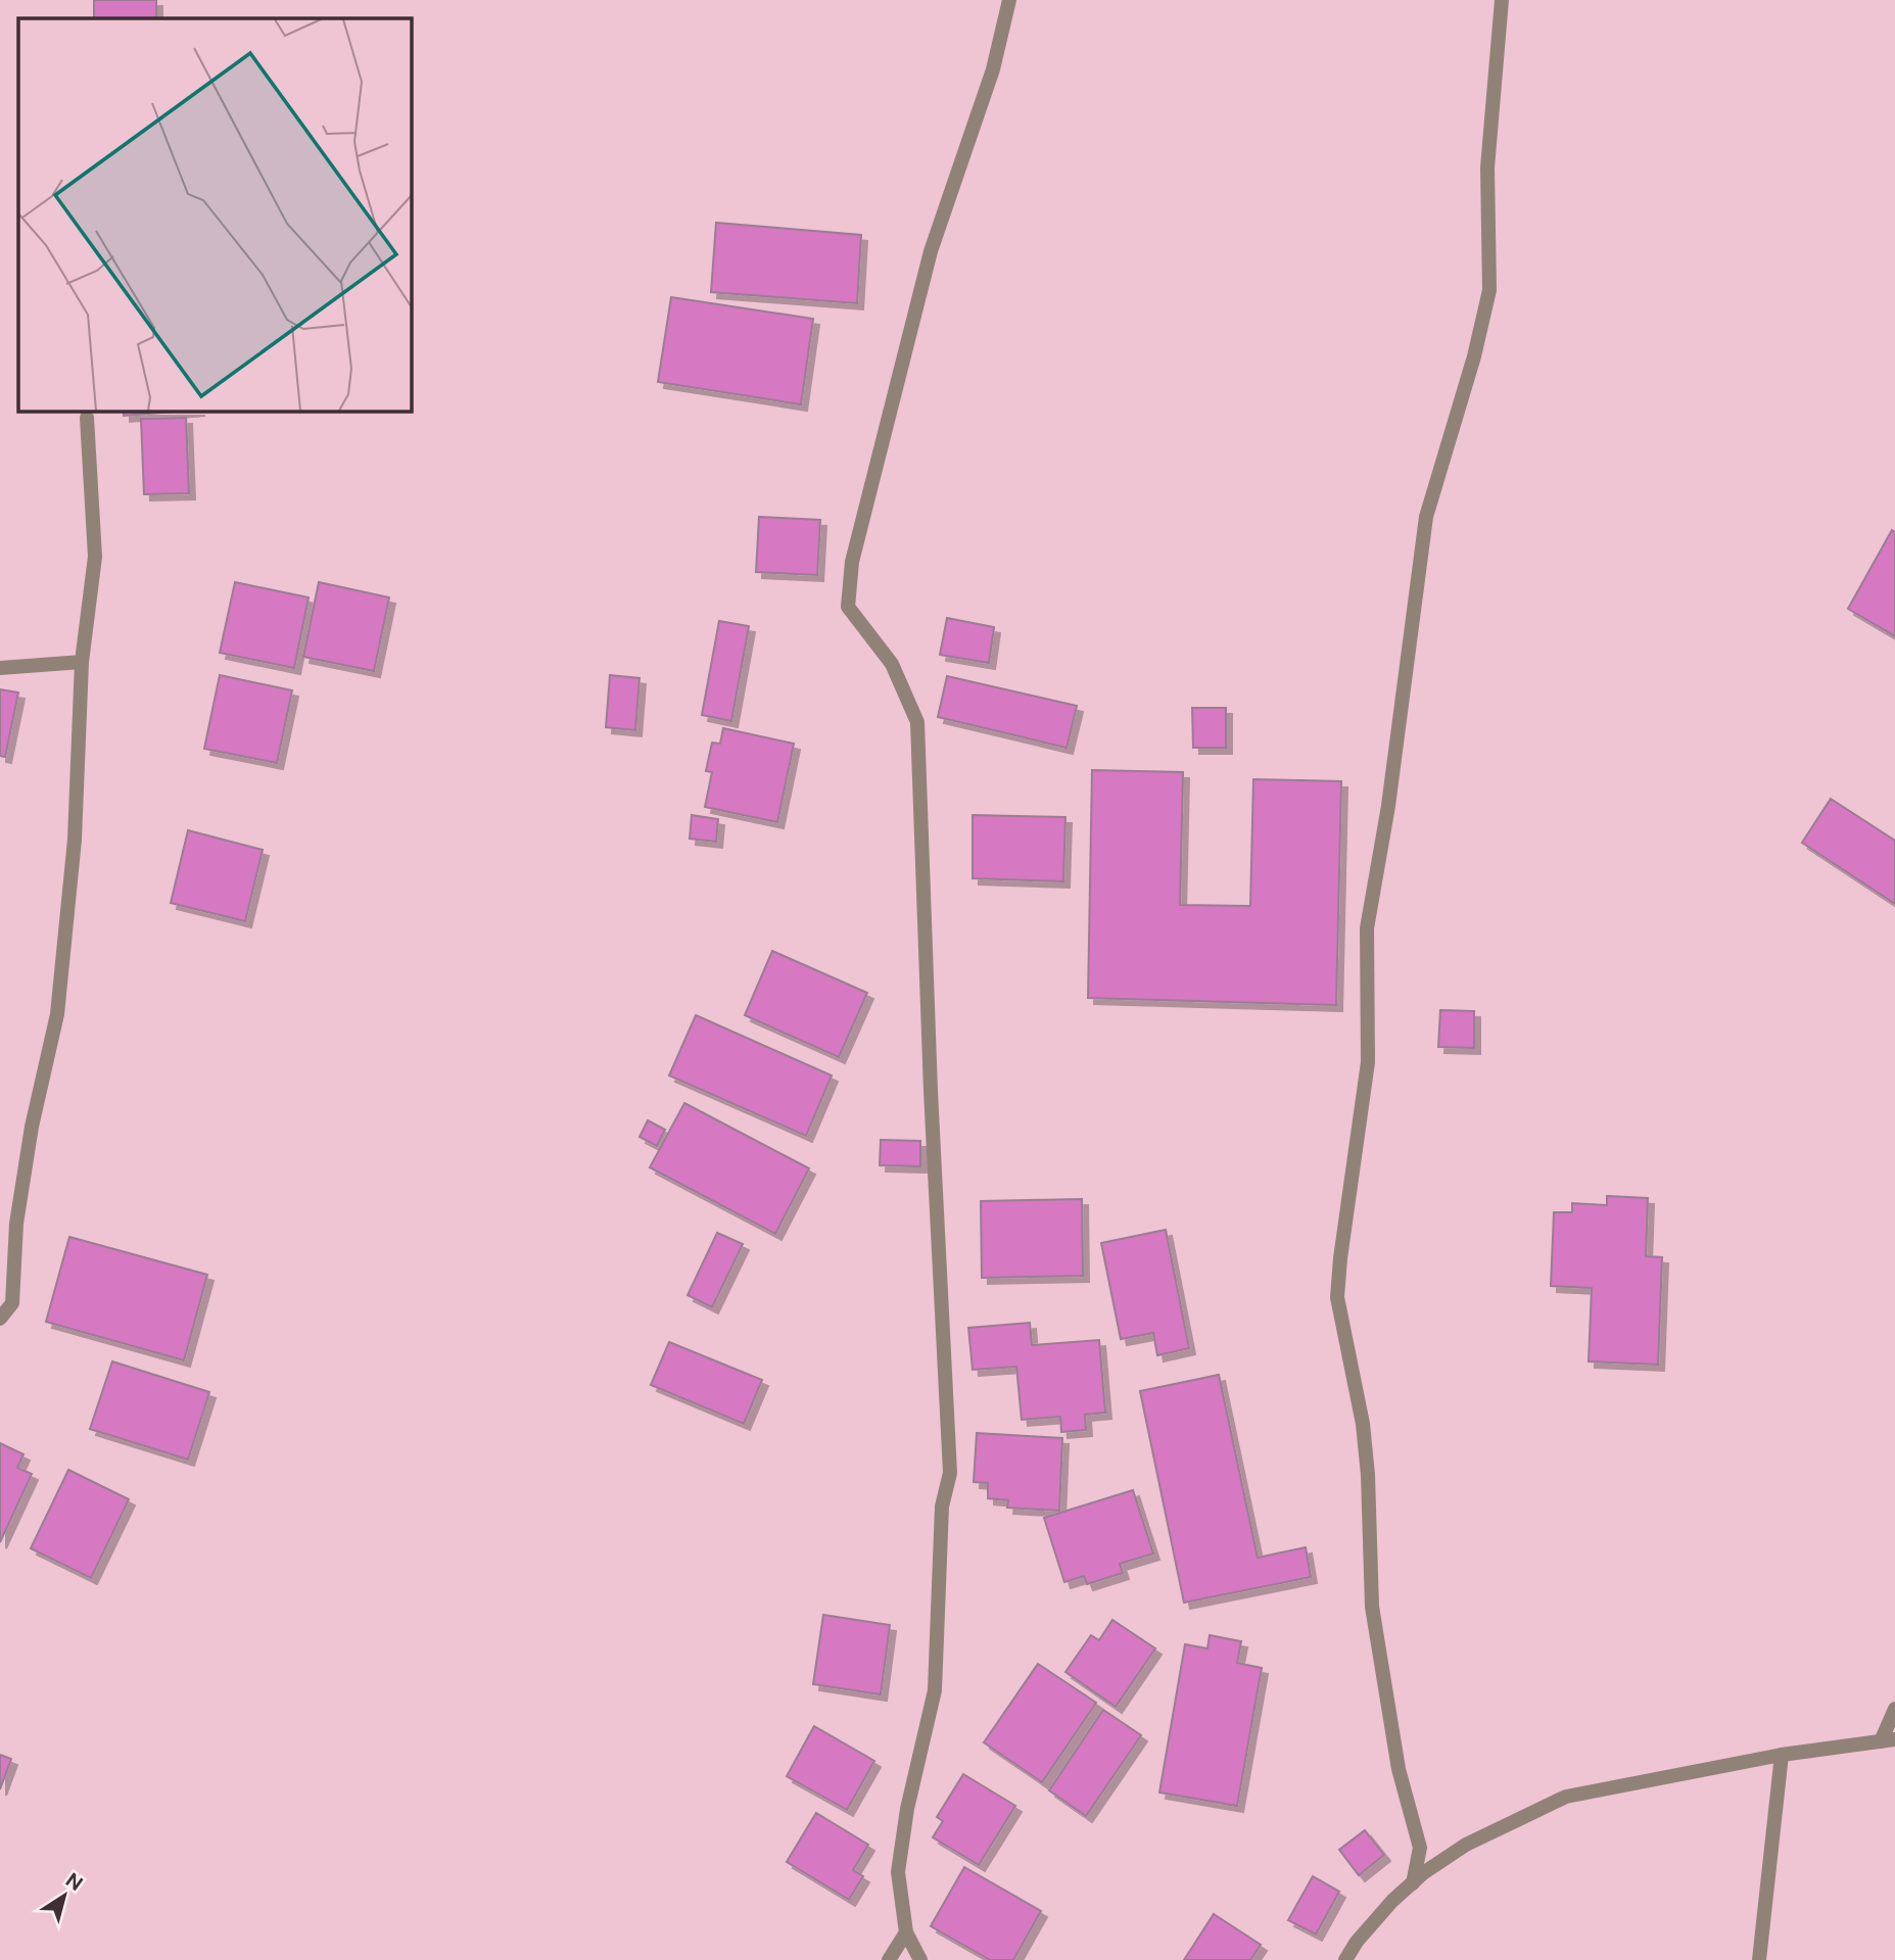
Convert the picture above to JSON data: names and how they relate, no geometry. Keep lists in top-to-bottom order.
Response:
{
  "north": "top right"
}
